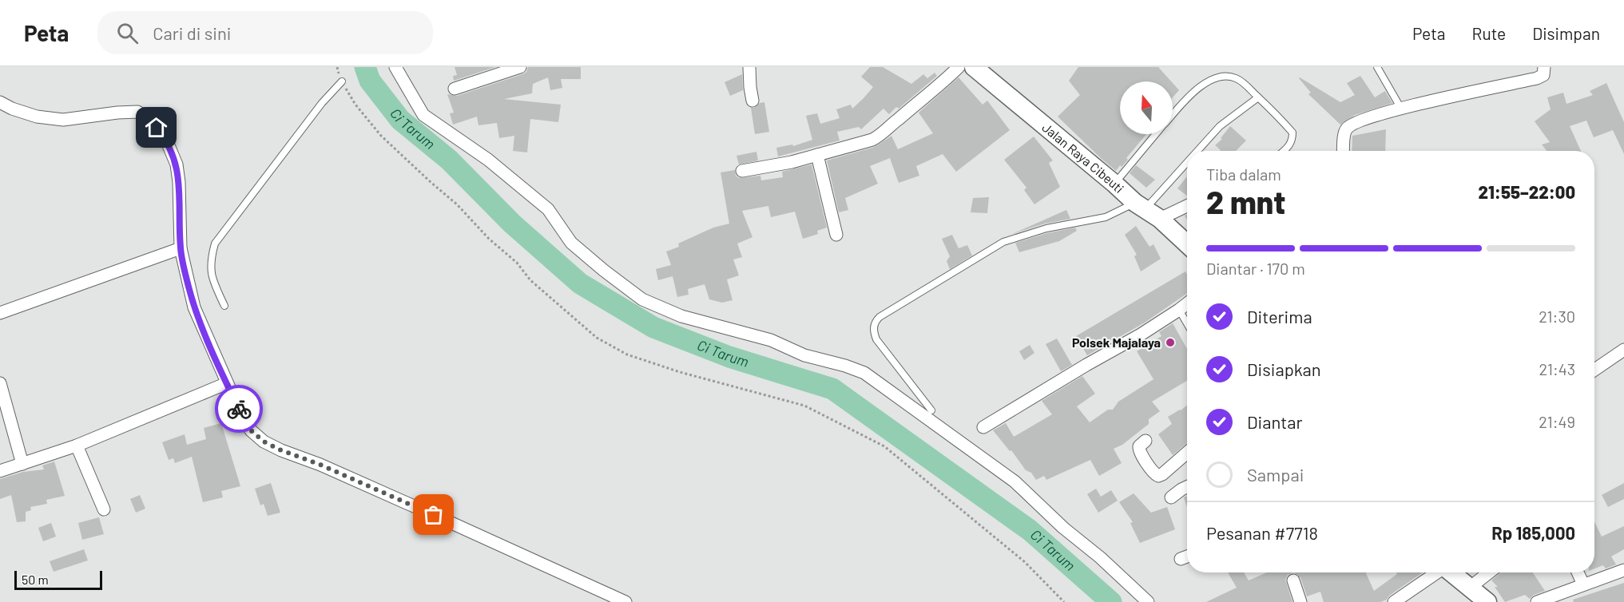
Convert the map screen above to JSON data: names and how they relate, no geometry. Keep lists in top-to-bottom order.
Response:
{
  "streets": {
    "main road": ["Jalan Raya Cibeuti"]
  },
  "water": ["Ci Tarum"],
  "places": ["Polsek Majalaya"],
  "scale_bar": "50 m",
  "north": "top",
  "page": {
    "header": "Peta",
    "search": "Cari di sini",
    "nav": ["Peta", "Rute", "Disimpan"],
    "heading": ["2 mnt", "Tiba dalam", "21:55–22:00"],
    "panel": ["Pesanan #7718", "Rp 185,000"],
    "bar": "Diantar · 170 m",
    "list": [
      ["Diterima", "21:30"],
      ["Disiapkan", "21:43"],
      ["Diantar", "21:49"],
      "Sampai"
    ],
    "scale": "50 m"
  }
}
